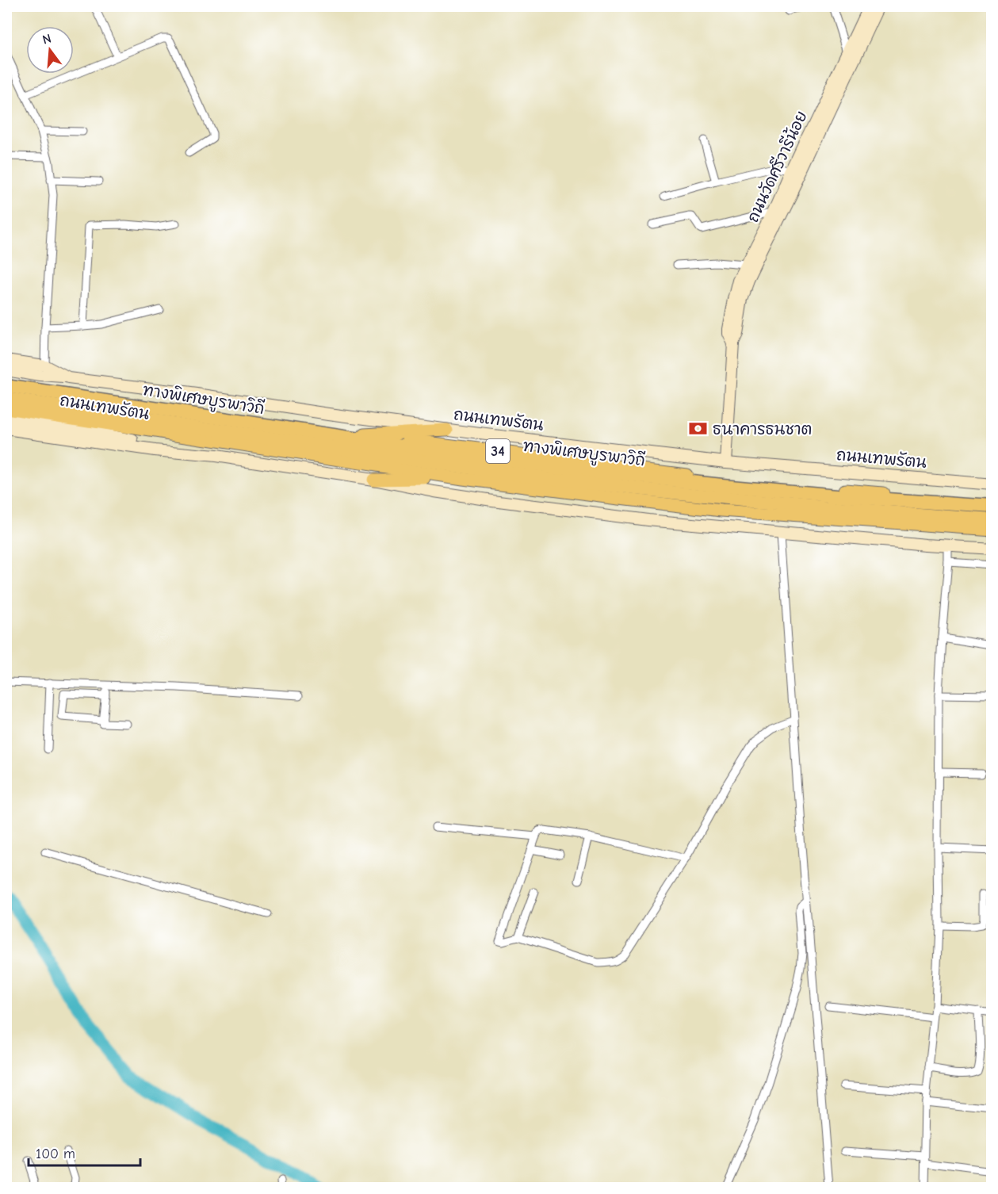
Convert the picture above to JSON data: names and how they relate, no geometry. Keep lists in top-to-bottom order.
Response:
{
  "streets": {
    "highway": ["ทางพิเศษบูรพาวิถี", "ถนนเทพรัตน", "34"],
    "main road": ["ถนนวัดศรีวารีน้อย"]
  },
  "crossings": [
    ["ถนนวัดศรีวารีน้อย", "ถนนเทพรัตน"]
  ],
  "places": {
    "bank": ["ธนาคารธนชาต"]
  },
  "scale_bar": "100 m",
  "north": "top"
}
